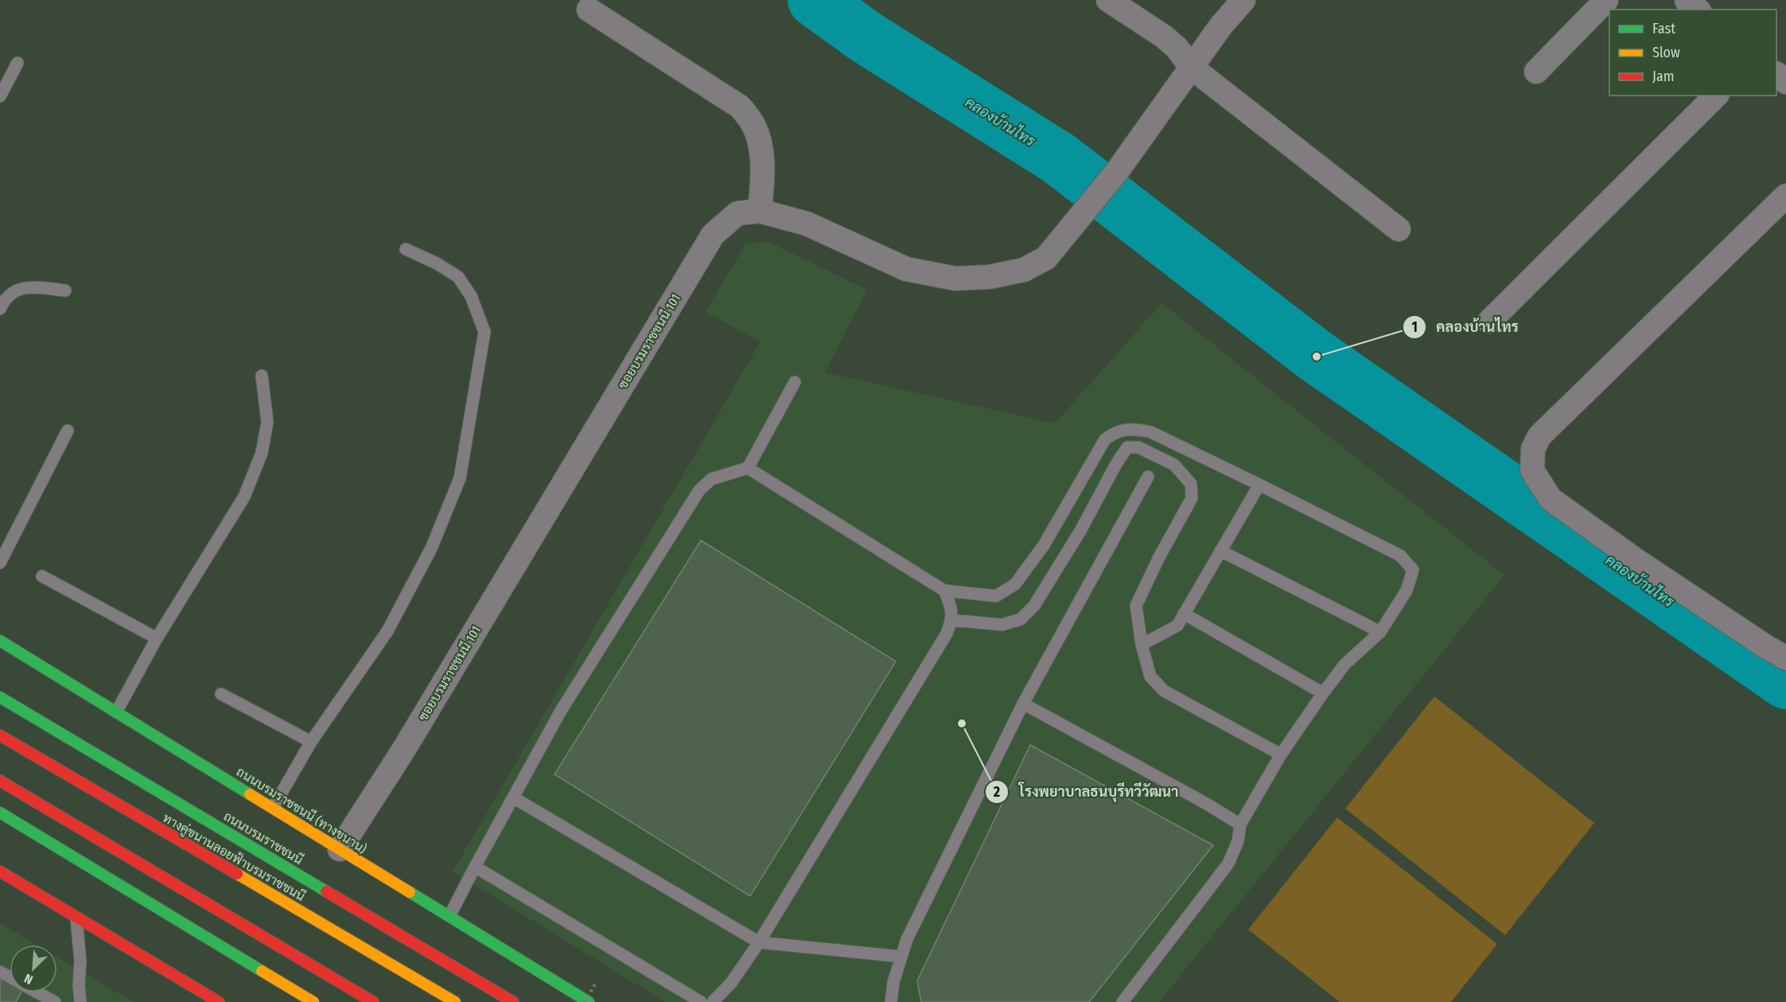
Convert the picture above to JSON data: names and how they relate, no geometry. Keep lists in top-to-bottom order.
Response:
{
  "streets": {
    "main road": ["ถนนบรมราชชนนี (ทางขนาน)", "ถนนบรมราชชนนี", "ทางคู่ขนานลอยฟ้าบรมราชชนนี"],
    "street": ["ซอยบรมราชชนนี 101"]
  },
  "crossings": [
    ["ซอยบรมราชชนนี 101", "ถนนบรมราชชนนี (ทางขนาน)"]
  ],
  "water": ["คลองบ้านไทร"],
  "places": ["คลองบ้านไทร", "โรงพยาบาลธนบุรีทวีวัฒนา"],
  "legend": ["Fast", "Slow", "Jam"],
  "north": "bottom left"
}
